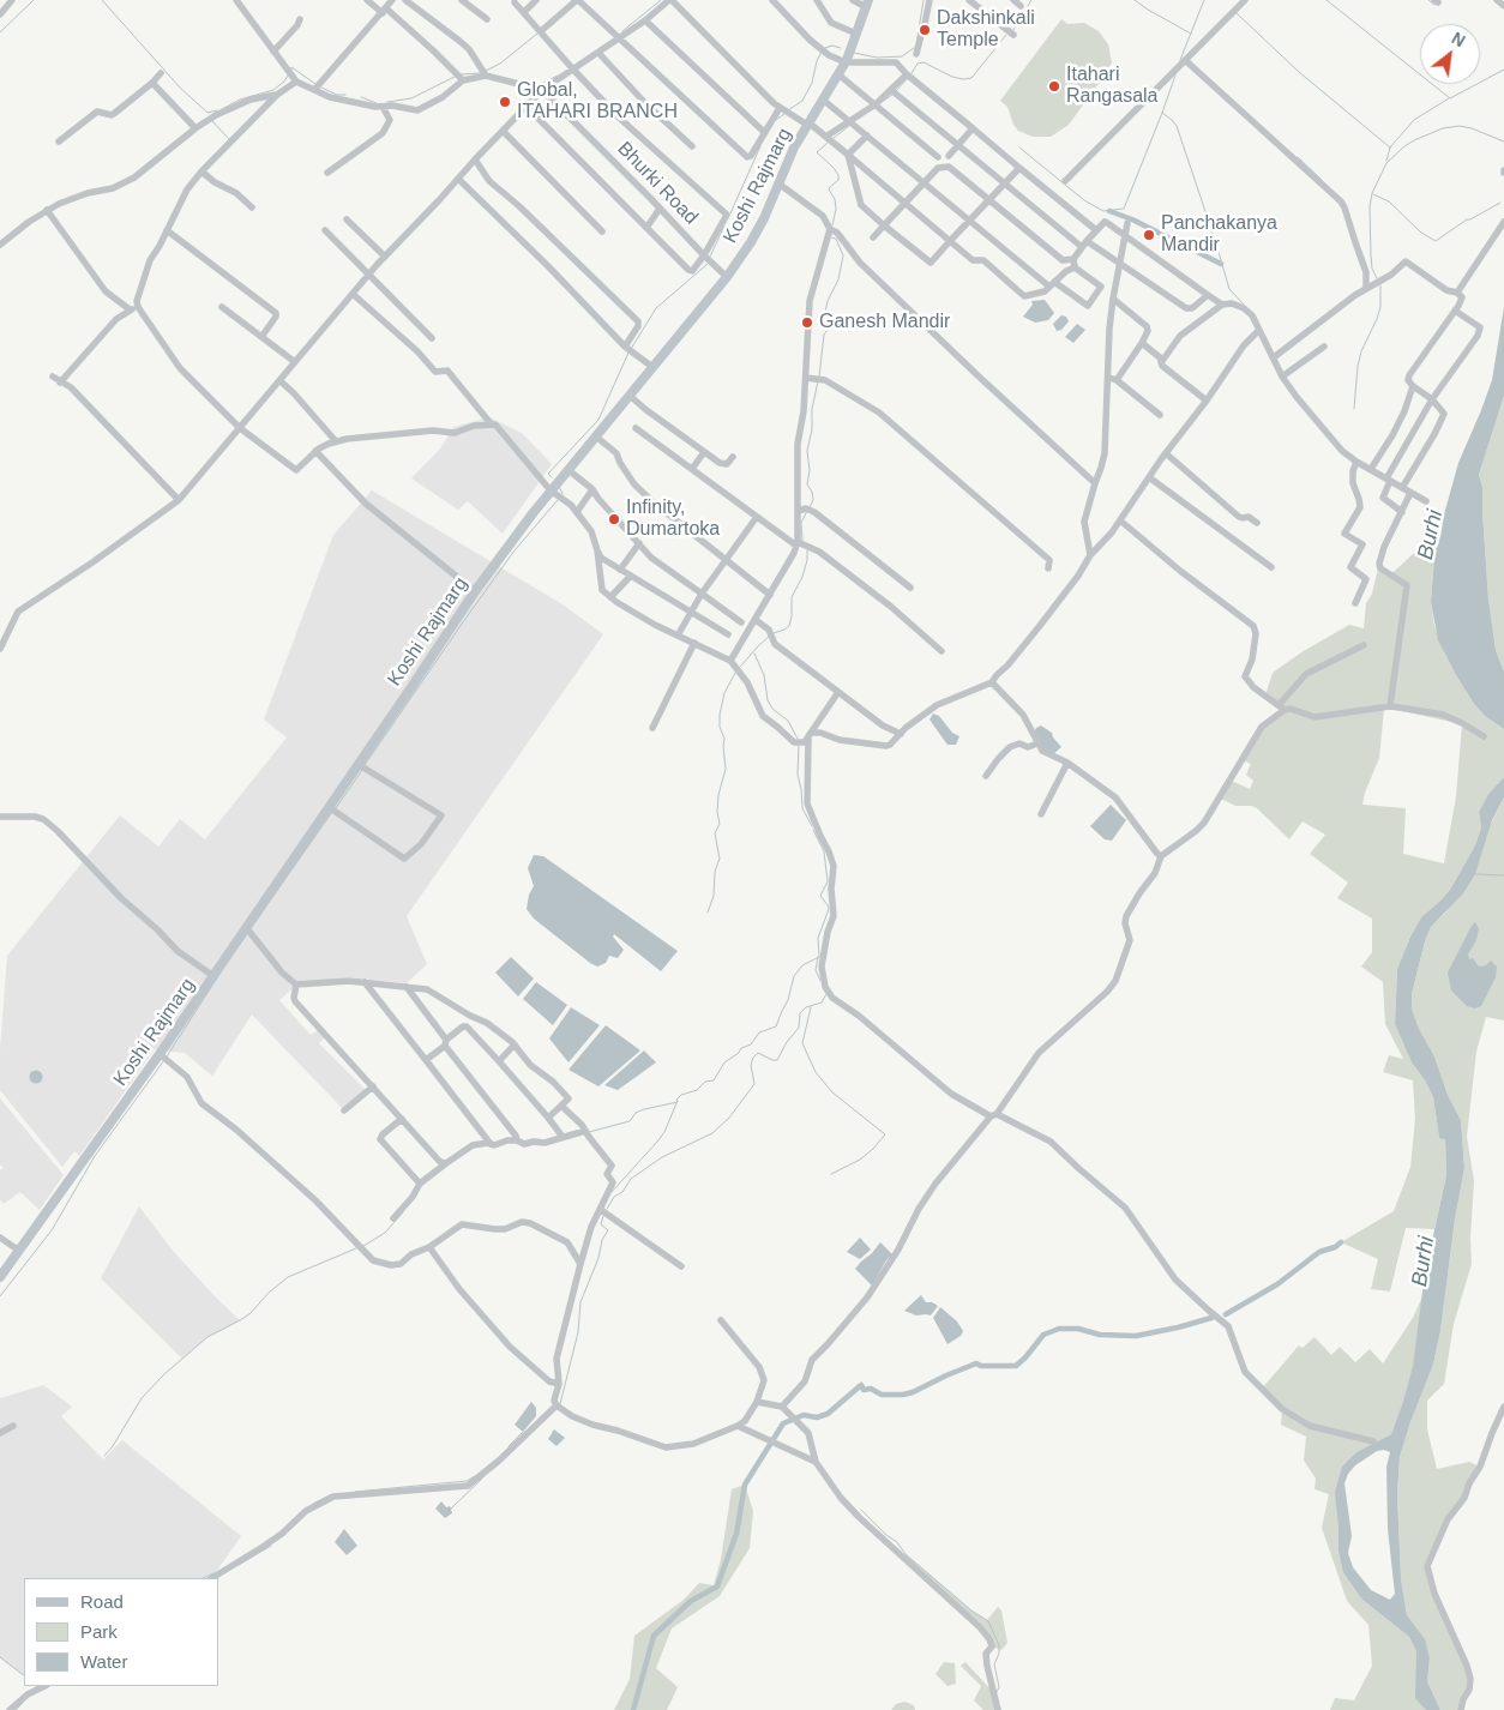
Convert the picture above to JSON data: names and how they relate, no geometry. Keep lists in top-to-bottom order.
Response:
{
  "streets": {
    "main road": ["Koshi Rajmarg"],
    "street": ["Bhurki Road"]
  },
  "crossings": [
    ["Bhurki Road", "Koshi Rajmarg"]
  ],
  "water": ["Burhi"],
  "places": [
    "Dakshinkali Temple",
    "Itahari Rangasala",
    "Global, ITAHARI BRANCH",
    "Panchakanya Mandir",
    "Ganesh Mandir",
    "Infinity, Dumartoka"
  ],
  "legend": ["Road", "Park", "Water"],
  "north": "top right"
}
